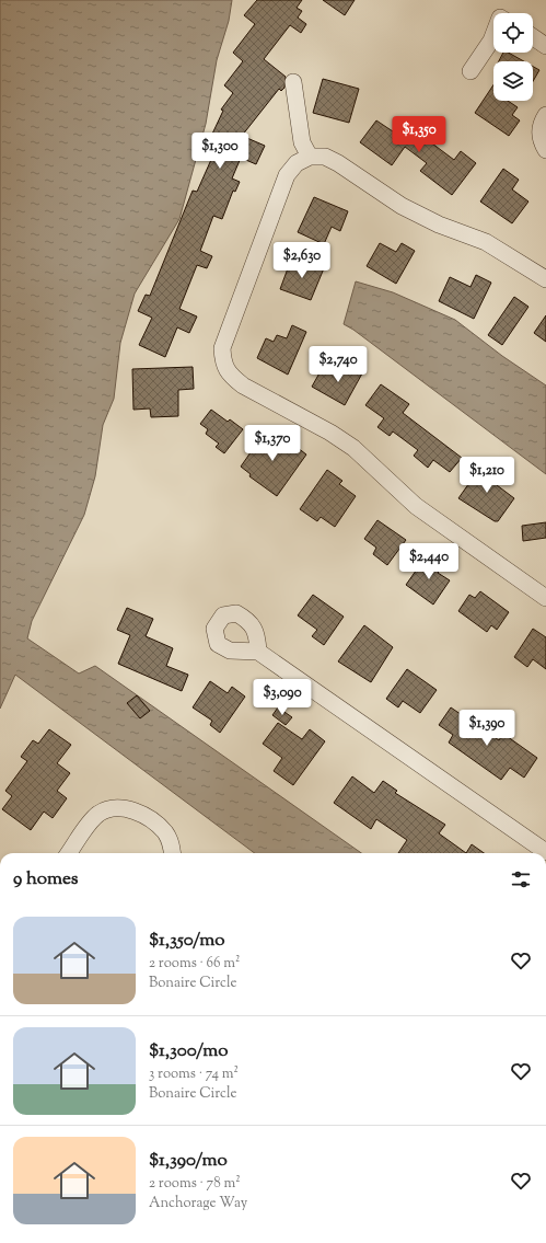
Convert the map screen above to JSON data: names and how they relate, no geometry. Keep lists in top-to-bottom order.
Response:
{
  "page": {
    "price": [
      "$1,350",
      "$1,300",
      "$2,630",
      "$2,740",
      "$1,370",
      "$1,210",
      "$2,440",
      "$3,090",
      "$1,390"
    ],
    "heading": "9 homes",
    "list": [
      {
        "name": "$1,350/mo",
        "note": "2 rooms · 66 m² · Bonaire Circle"
      },
      {
        "name": "$1,300/mo",
        "note": "3 rooms · 74 m² · Bonaire Circle"
      },
      {
        "name": "$1,390/mo",
        "note": "2 rooms · 78 m² · Anchorage Way"
      }
    ]
  }
}
